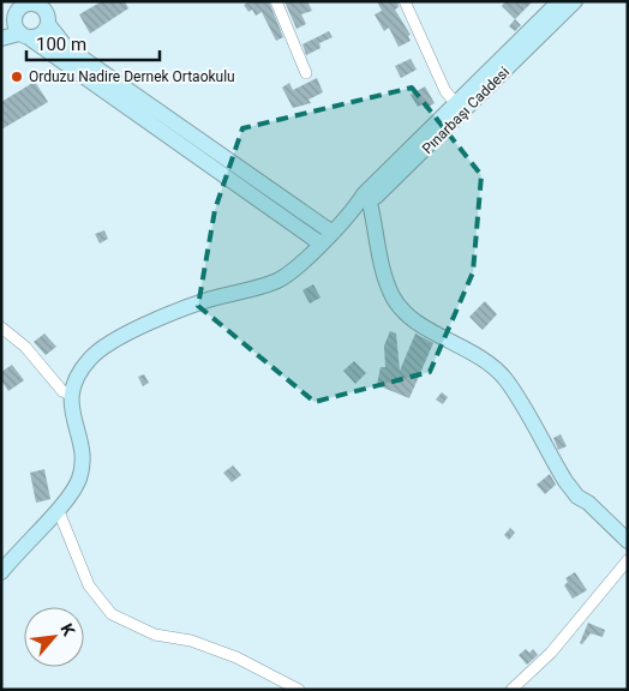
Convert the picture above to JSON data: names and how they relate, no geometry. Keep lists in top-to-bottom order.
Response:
{
  "streets": {
    "street": ["Pınarbaşı Caddesi"]
  },
  "places": ["Orduzu Nadire Dernek Ortaokulu"],
  "scale_bar": "100 m",
  "north": "top right"
}
